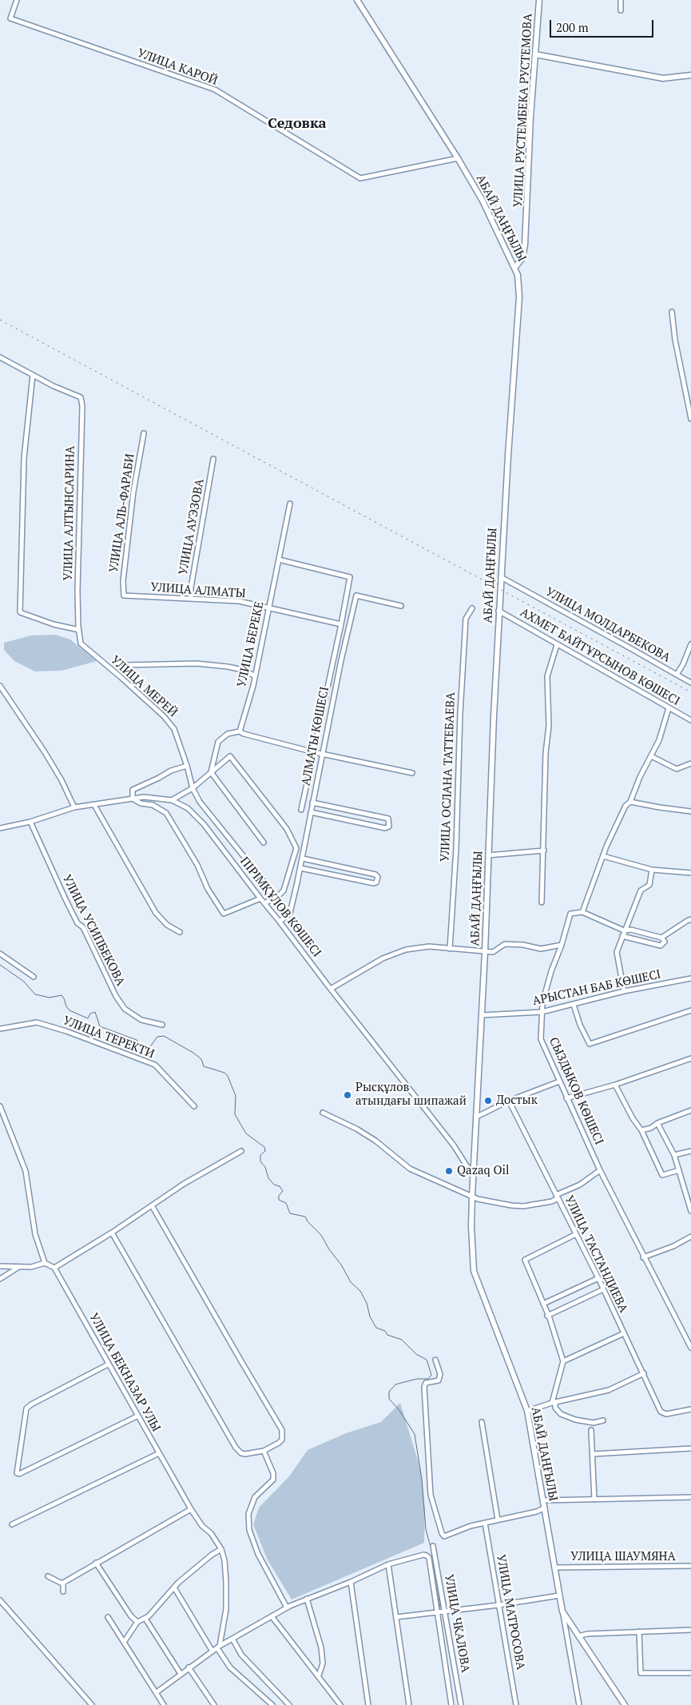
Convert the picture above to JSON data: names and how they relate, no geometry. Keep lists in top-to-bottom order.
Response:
{
  "streets": {
    "street": [
      "УЛИЦА КАРОЙ",
      "УЛИЦА РУСТЕМБЕКА РУСТЕМОВА",
      "АБАЙ ДАҢҒЫЛЫ",
      "УЛИЦА АЛТЫНСАРИНА",
      "УЛИЦА АЛЬ-ФАРАБИ",
      "УЛИЦА АУЭЗОВА",
      "УЛИЦА АЛМАТЫ",
      "УЛИЦА МОЛДАРБЕКОВА",
      "УЛИЦА БЕРЕКЕ",
      "АХМЕТ БАЙТҰРСЫНОВ КӨШЕСІ",
      "УЛИЦА МЕРЕЙ",
      "АЛМАТЫ КӨШЕСІ",
      "УЛИЦА ОСЛАНА ТАТТЕБАЕВА",
      "ПІРІМҚҰЛОВ КӨШЕСІ",
      "УЛИЦА УСИПБЕКОВА",
      "АРЫСТАН БАБ КӨШЕСІ",
      "УЛИЦА ТЕРЕКТИ",
      "СЫЗДЫҚОВ КӨШЕСІ",
      "УЛИЦА ТАСТАНДИЕВА",
      "УЛИЦА БЕКНАЗАР УЛЫ",
      "УЛИЦА ШАУМЯНА",
      "УЛИЦА МАТРОСОВА",
      "УЛИЦА ЧКАЛОВА"
    ]
  },
  "crossings": [
    ["УЛИЦА КАРОЙ", "АБАЙ ДАҢҒЫЛЫ"],
    ["УЛИЦА РУСТЕМБЕКА РУСТЕМОВА", "АБАЙ ДАҢҒЫЛЫ"],
    ["АБАЙ ДАҢҒЫЛЫ", "УЛИЦА МОЛДАРБЕКОВА"],
    ["АБАЙ ДАҢҒЫЛЫ", "АХМЕТ БАЙТҰРСЫНОВ КӨШЕСІ"],
    ["АБАЙ ДАҢҒЫЛЫ", "ПІРІМҚҰЛОВ КӨШЕСІ"],
    ["АБАЙ ДАҢҒЫЛЫ", "АРЫСТАН БАБ КӨШЕСІ"],
    ["АБАЙ ДАҢҒЫЛЫ", "УЛИЦА ШАУМЯНА"],
    ["УЛИЦА АЛТЫНСАРИНА", "УЛИЦА МЕРЕЙ"],
    ["УЛИЦА АЛЬ-ФАРАБИ", "УЛИЦА АЛМАТЫ"],
    ["УЛИЦА АУЭЗОВА", "УЛИЦА АЛМАТЫ"],
    ["УЛИЦА АЛМАТЫ", "УЛИЦА БЕРЕКЕ"],
    ["АЛМАТЫ КӨШЕСІ", "ПІРІМҚҰЛОВ КӨШЕСІ"],
    ["ПІРІМҚҰЛОВ КӨШЕСІ", "УЛИЦА УСИПБЕКОВА"],
    ["АРЫСТАН БАБ КӨШЕСІ", "СЫЗДЫҚОВ КӨШЕСІ"]
  ],
  "districts": ["Седовка"],
  "places": ["Рысқұлов атындағы шипажай", "Достык", "Qazaq Oil"],
  "scale_bar": "200 m"
}
